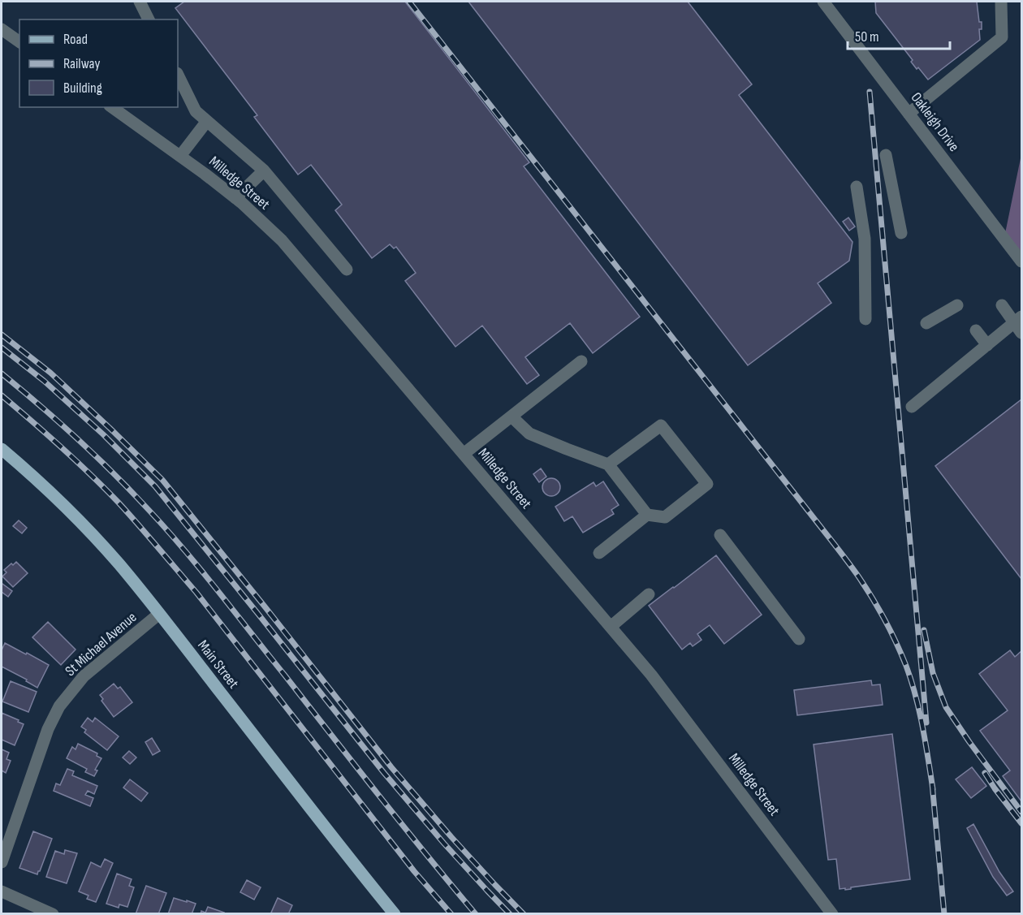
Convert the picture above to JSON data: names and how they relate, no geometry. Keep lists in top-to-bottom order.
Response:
{
  "streets": {
    "main road": ["Main Street"],
    "street": ["Oakleigh Drive", "Milledge Street", "St Michael Avenue"]
  },
  "crossings": [
    ["St Michael Avenue", "Main Street"]
  ],
  "legend": ["Road", "Railway", "Building"],
  "scale_bar": "50 m"
}
